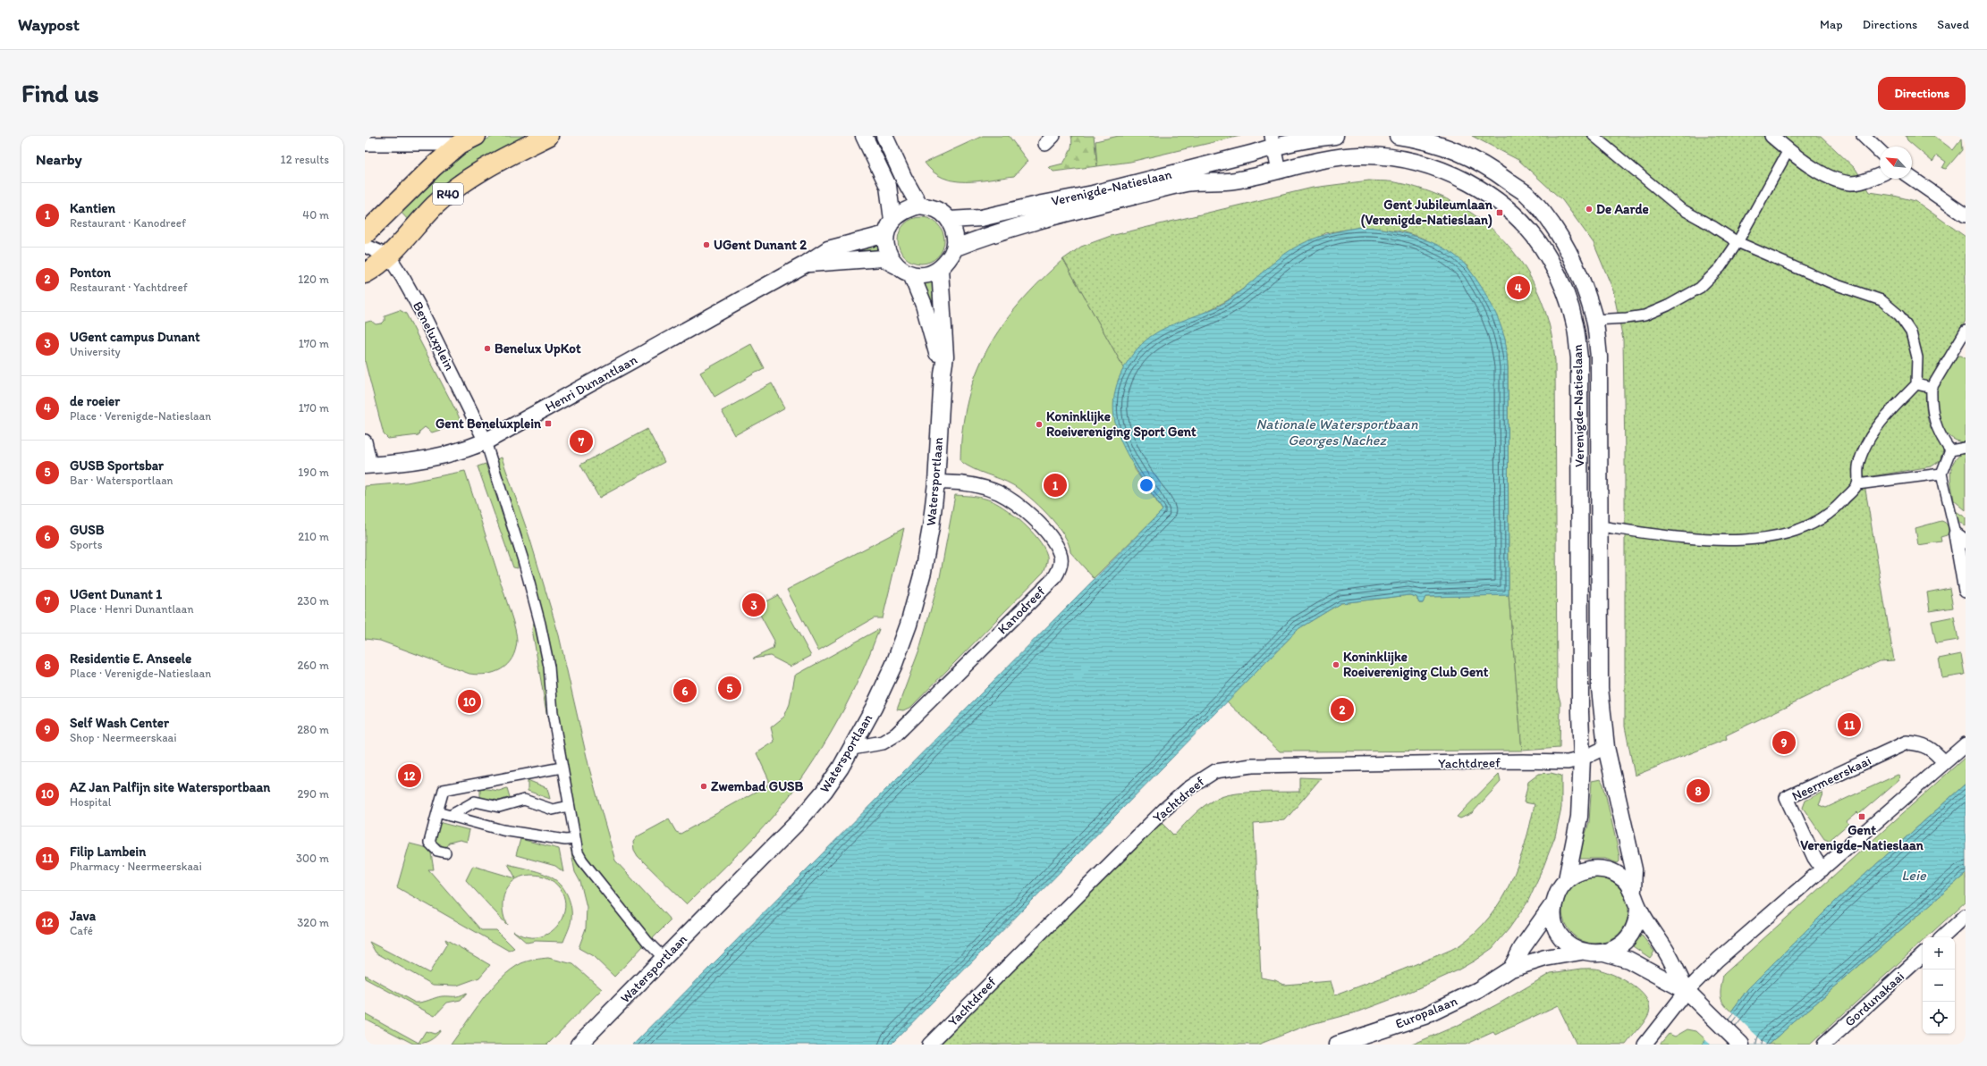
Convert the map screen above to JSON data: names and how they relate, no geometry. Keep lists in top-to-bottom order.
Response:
{
  "streets": {
    "main road": ["R40"],
    "street": [
      "Verenigde-Natieslaan",
      "Beneluxplein",
      "Henri Dunantlaan",
      "Watersportlaan",
      "Kanodreef",
      "Yachtdreef",
      "Neermeerskaai",
      "Gordunakaai",
      "Europalaan"
    ]
  },
  "crossings": [
    ["Verenigde-Natieslaan", "Henri Dunantlaan"],
    ["Verenigde-Natieslaan", "Watersportlaan"],
    ["Verenigde-Natieslaan", "Yachtdreef"],
    ["Verenigde-Natieslaan", "Europalaan"],
    ["R40", "Beneluxplein"],
    ["Beneluxplein", "Henri Dunantlaan"],
    ["Henri Dunantlaan", "Watersportlaan"],
    ["Watersportlaan", "Kanodreef"]
  ],
  "water": ["Nationale Watersportbaan Georges Nachez", "Leie"],
  "places": {
    "other": [
      "De Aarde",
      "UGent Dunant 2",
      "Benelux UpKot",
      "Koninklijke Roeivereniging Sport Gent",
      "Koninklijke Roeivereniging Club Gent",
      "Zwembad GUSB"
    ],
    "transit": ["Gent Jubileumlaan (Verenigde-Natieslaan)", "Gent Beneluxplein", "Gent Verenigde-Natieslaan"]
  },
  "north": "top left",
  "page": {
    "header": "Waypost",
    "nav": ["Map", "Directions", "Saved"],
    "buttons": "Directions",
    "title": "Find us",
    "heading": ["Nearby", "12 results"],
    "list": [
      {
        "mark": "1",
        "name": "Kantien",
        "note": "Restaurant · Kanodreef",
        "value": "40 m"
      },
      {
        "mark": "2",
        "name": "Ponton",
        "note": "Restaurant · Yachtdreef",
        "value": "120 m"
      },
      {
        "mark": "3",
        "name": "UGent campus Dunant",
        "note": "University",
        "value": "170 m"
      },
      {
        "mark": "4",
        "name": "de roeier",
        "note": "Place · Verenigde-Natieslaan",
        "value": "170 m"
      },
      {
        "mark": "5",
        "name": "GUSB Sportsbar",
        "note": "Bar · Watersportlaan",
        "value": "190 m"
      },
      {
        "mark": "6",
        "name": "GUSB",
        "note": "Sports",
        "value": "210 m"
      },
      {
        "mark": "7",
        "name": "UGent Dunant 1",
        "note": "Place · Henri Dunantlaan",
        "value": "230 m"
      },
      {
        "mark": "8",
        "name": "Residentie E. Anseele",
        "note": "Place · Verenigde-Natieslaan",
        "value": "260 m"
      },
      {
        "mark": "9",
        "name": "Self Wash Center",
        "note": "Shop · Neermeerskaai",
        "value": "280 m"
      },
      {
        "mark": "10",
        "name": "AZ Jan Palfijn site Watersportbaan",
        "note": "Hospital",
        "value": "290 m"
      },
      {
        "mark": "11",
        "name": "Filip Lambein",
        "note": "Pharmacy · Neermeerskaai",
        "value": "300 m"
      },
      {
        "mark": "12",
        "name": "Java",
        "note": "Café",
        "value": "320 m"
      }
    ],
    "pins": [
      "4",
      "7",
      "1",
      "3",
      "5",
      "6",
      "10",
      "2",
      "11",
      "9",
      "12",
      "8"
    ],
    "map_buttons": ["+", "−"]
  }
}
